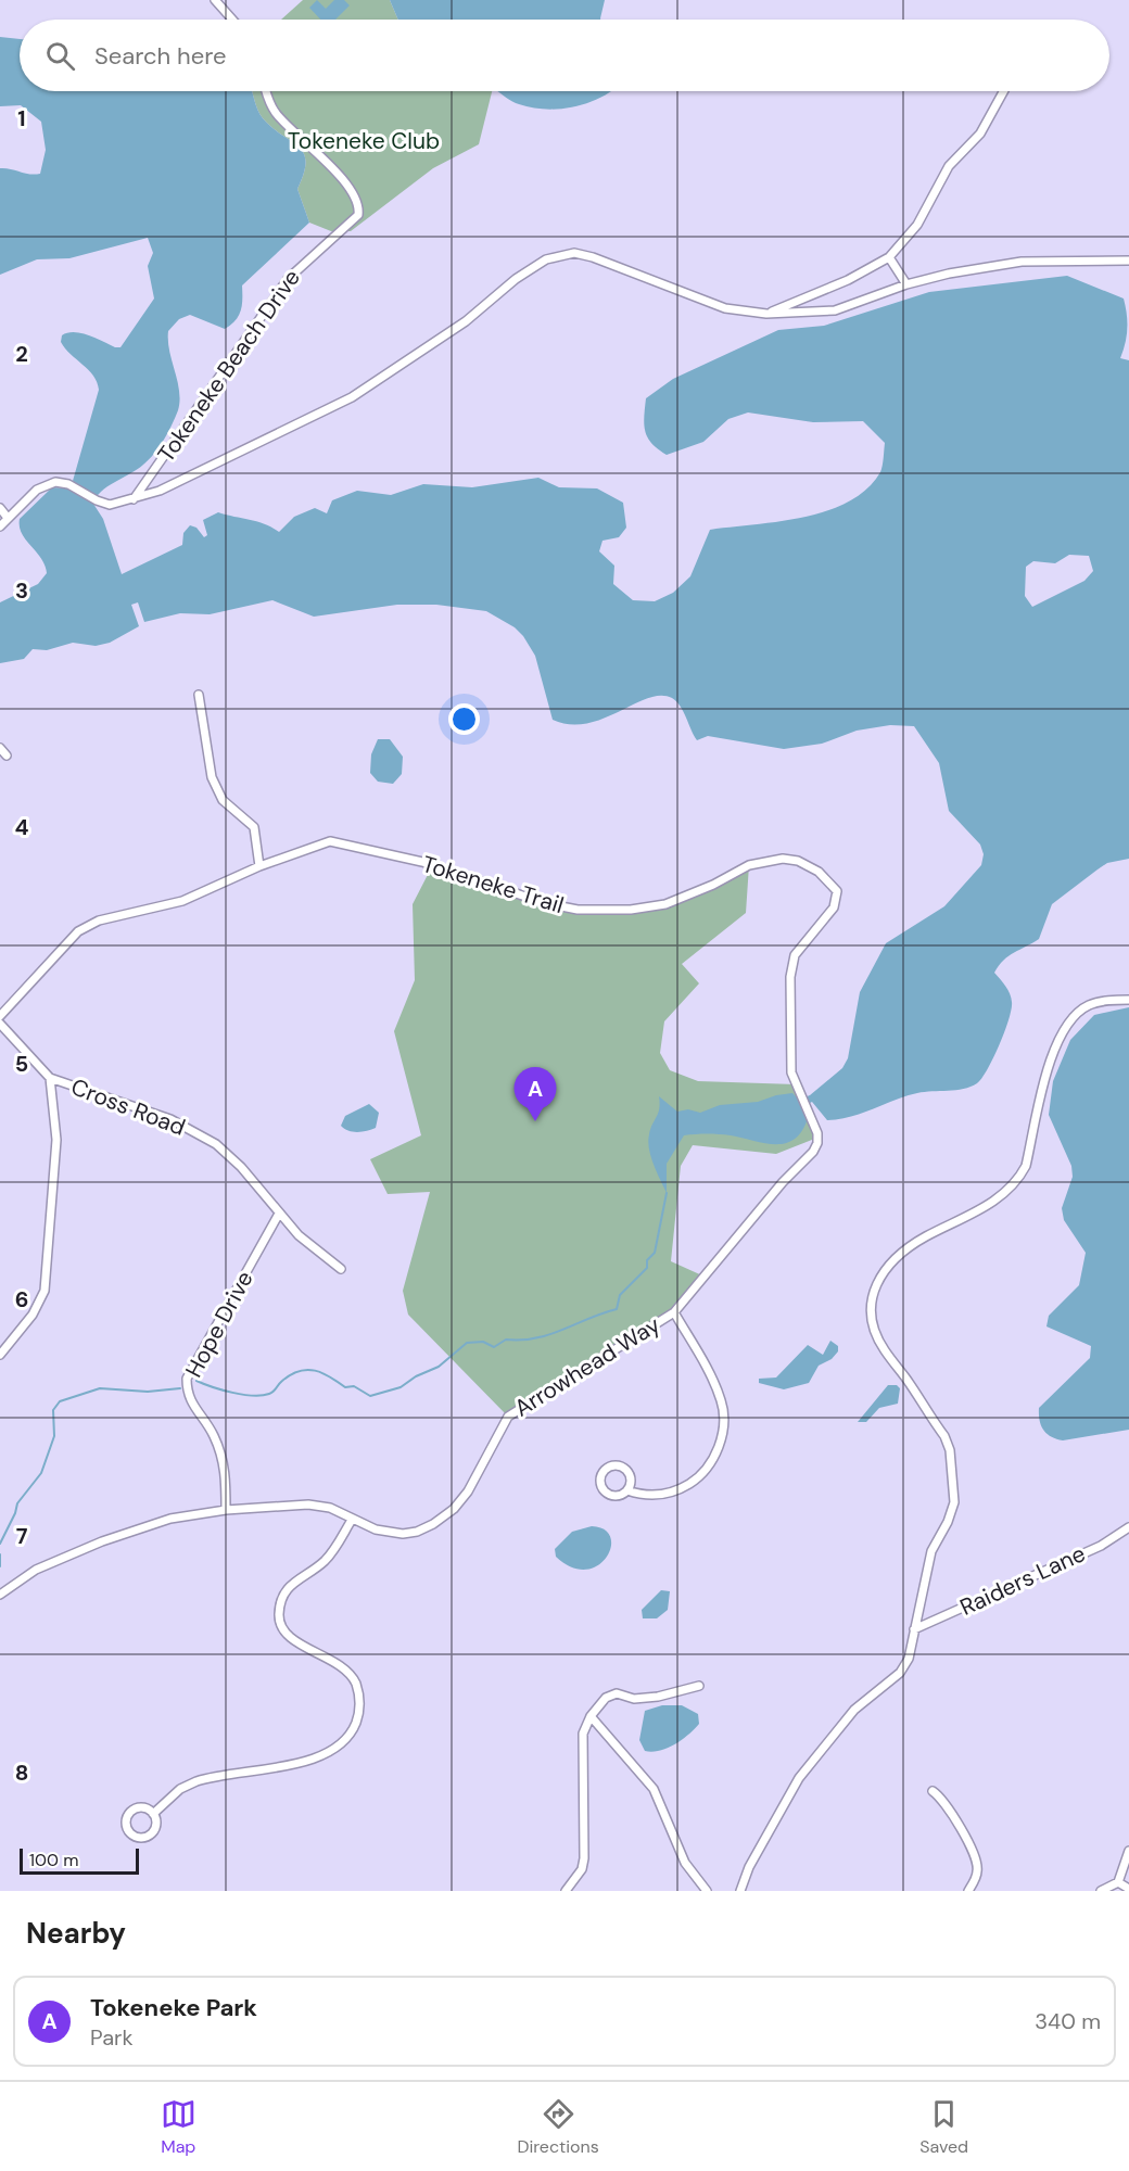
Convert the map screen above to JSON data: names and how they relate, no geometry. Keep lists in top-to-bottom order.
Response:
{
  "streets": {
    "street": [
      "Tokeneke Beach Drive",
      "Tokeneke Trail",
      "Cross Road",
      "Hope Drive",
      "Arrowhead Way",
      "Raiders Lane"
    ]
  },
  "crossings": [
    ["Tokeneke Trail", "Arrowhead Way"],
    ["Cross Road", "Hope Drive"],
    ["Hope Drive", "Arrowhead Way"]
  ],
  "parks": ["Tokeneke Club"],
  "scale_bar": "100 m",
  "page": {
    "search": "Search here",
    "pins": "A",
    "scale": "100 m",
    "heading": "Nearby",
    "list": [
      {
        "mark": "A",
        "name": "Tokeneke Park",
        "note": "Park",
        "value": "340 m"
      }
    ],
    "nav": ["Map", "Directions", "Saved"]
  },
  "grid": {
    "rows": [
      "1",
      "2",
      "3",
      "4",
      "5",
      "6",
      "7",
      "8"
    ]
  }
}
